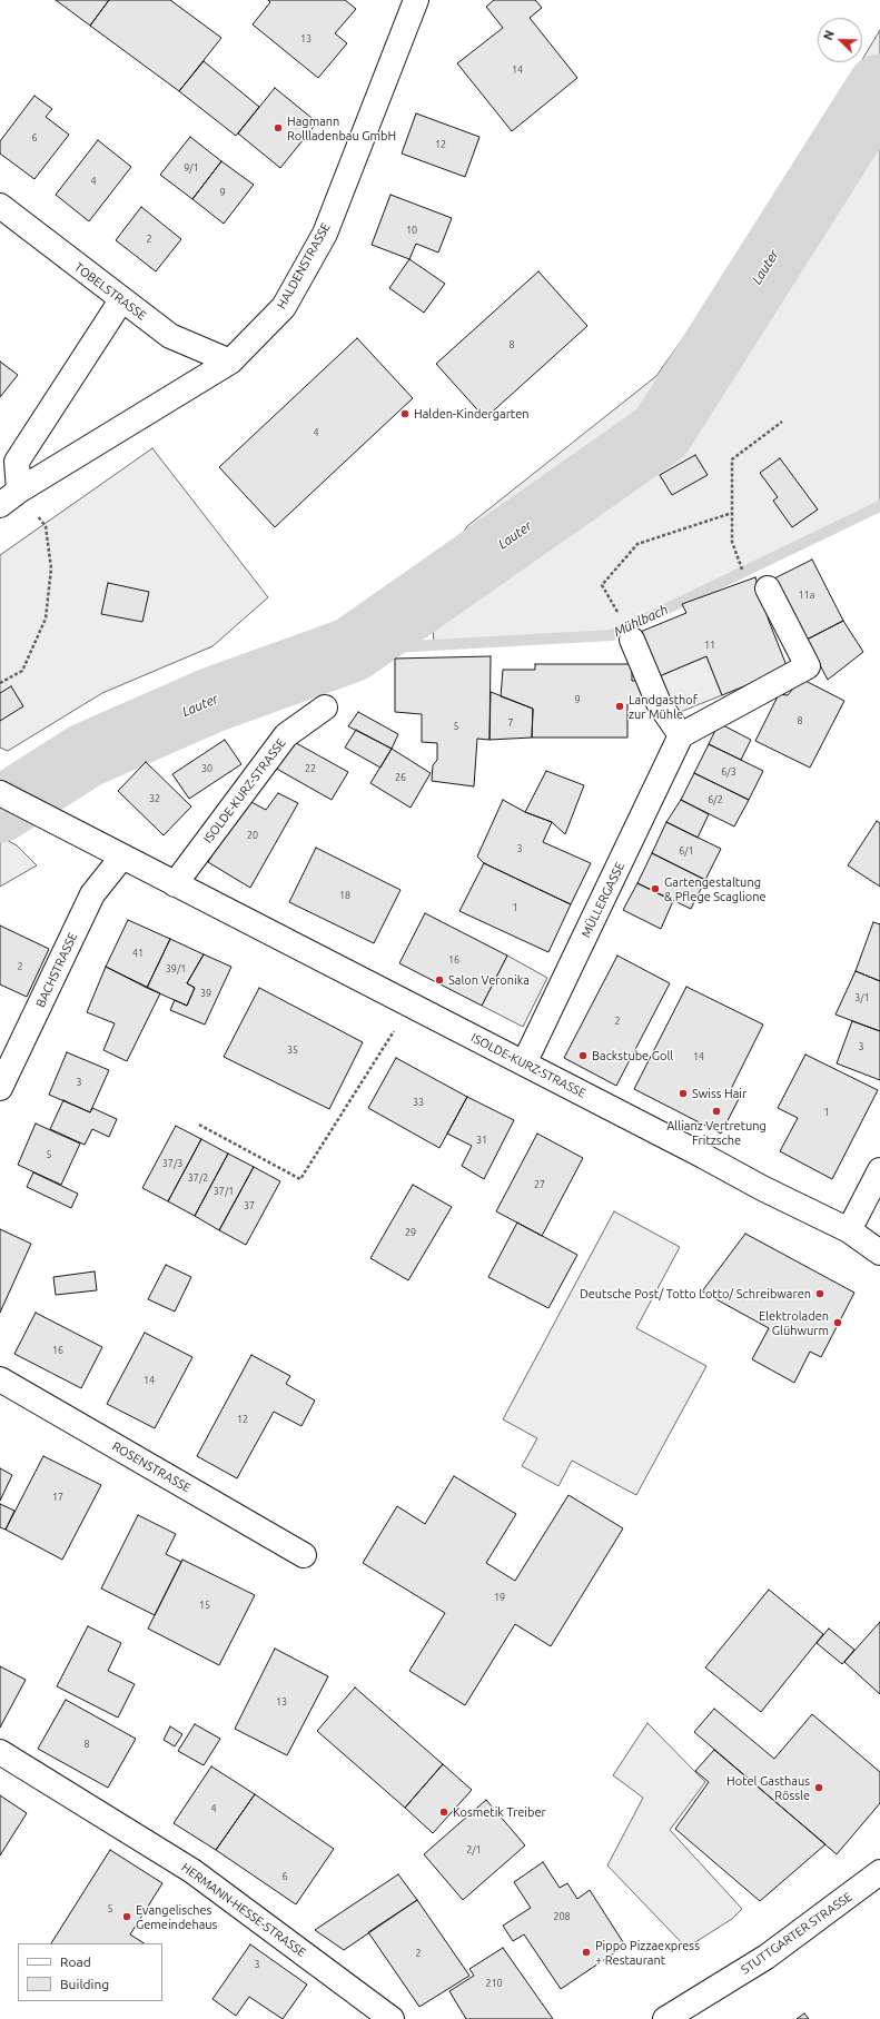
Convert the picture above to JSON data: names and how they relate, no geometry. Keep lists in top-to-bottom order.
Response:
{
  "streets": {
    "street": [
      "HALDENSTRASSE",
      "TOBELSTRASSE",
      "ISOLDE-KURZ-STRASSE",
      "MÜLLERGASSE",
      "BACHSTRASSE",
      "ROSENSTRASSE",
      "HERMANN-HESSE-STRASSE",
      "STUTTGARTER STRASSE"
    ]
  },
  "crossings": [
    ["HALDENSTRASSE", "TOBELSTRASSE"],
    ["ISOLDE-KURZ-STRASSE", "MÜLLERGASSE"],
    ["ISOLDE-KURZ-STRASSE", "BACHSTRASSE"]
  ],
  "water": ["Lauter", "Mühlbach"],
  "places": [
    "Hagmann Rollladenbau GmbH",
    "Halden-Kindergarten",
    "Landgasthof zur Mühle",
    "Gartengestaltung & Pflege Scaglione",
    "Salon Veronika",
    "Backstube Goll",
    "Swiss Hair",
    "Allianz Vertretung Fritzsche",
    "Deutsche Post/ Totto Lotto/ Schreibwaren",
    "Elektroladen Glühwurm",
    "Hotel Gasthaus Rössle",
    "Kosmetik Treiber",
    "Evangelisches Gemeindehaus",
    "Pippo Pizzaexpress + Restaurant"
  ],
  "house_numbers": [
    "13",
    "14",
    "6",
    "12",
    "9/1",
    "4",
    "9",
    "10",
    "2",
    "8",
    "4",
    "11a",
    "11",
    "9",
    "8",
    "7",
    "5",
    "30",
    "22",
    "6/3",
    "26",
    "32",
    "6/2",
    "20",
    "3",
    "6/1",
    "18",
    "1",
    "41",
    "16",
    "2",
    "39/1",
    "39",
    "3/1",
    "2",
    "3",
    "35",
    "14",
    "3",
    "33",
    "1",
    "31",
    "5",
    "37/3",
    "37/2",
    "27",
    "37/1",
    "37",
    "29",
    "16",
    "14",
    "12",
    "17",
    "19",
    "15",
    "13",
    "8",
    "4",
    "2/1",
    "6",
    "5",
    "208",
    "2",
    "3",
    "210"
  ],
  "legend": ["Road", "Building"],
  "north": "top left"
}
